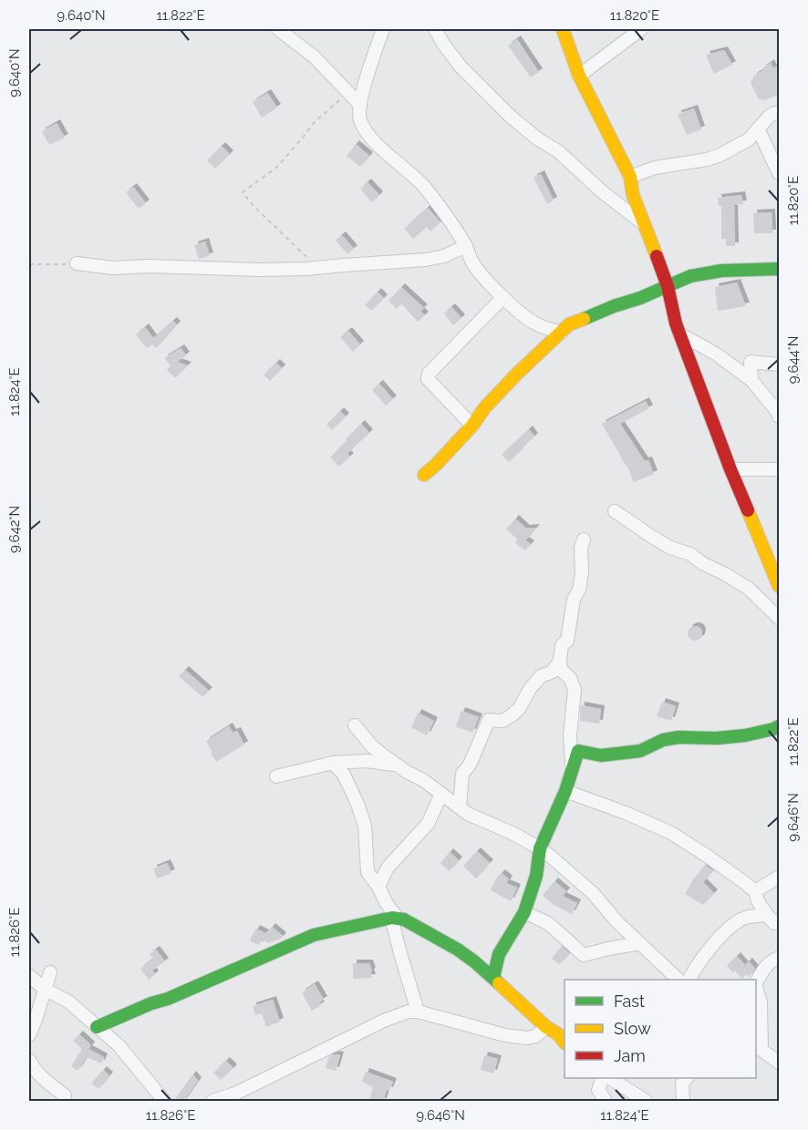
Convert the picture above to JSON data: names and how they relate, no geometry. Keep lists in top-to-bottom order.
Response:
{
  "legend": ["Fast", "Slow", "Jam"],
  "coordinates": [
    "9.640°N",
    "11.822°E",
    "11.820°E",
    "9.644°N",
    "11.824°E",
    "9.642°N",
    "9.646°N",
    "11.826°E"
  ]
}
